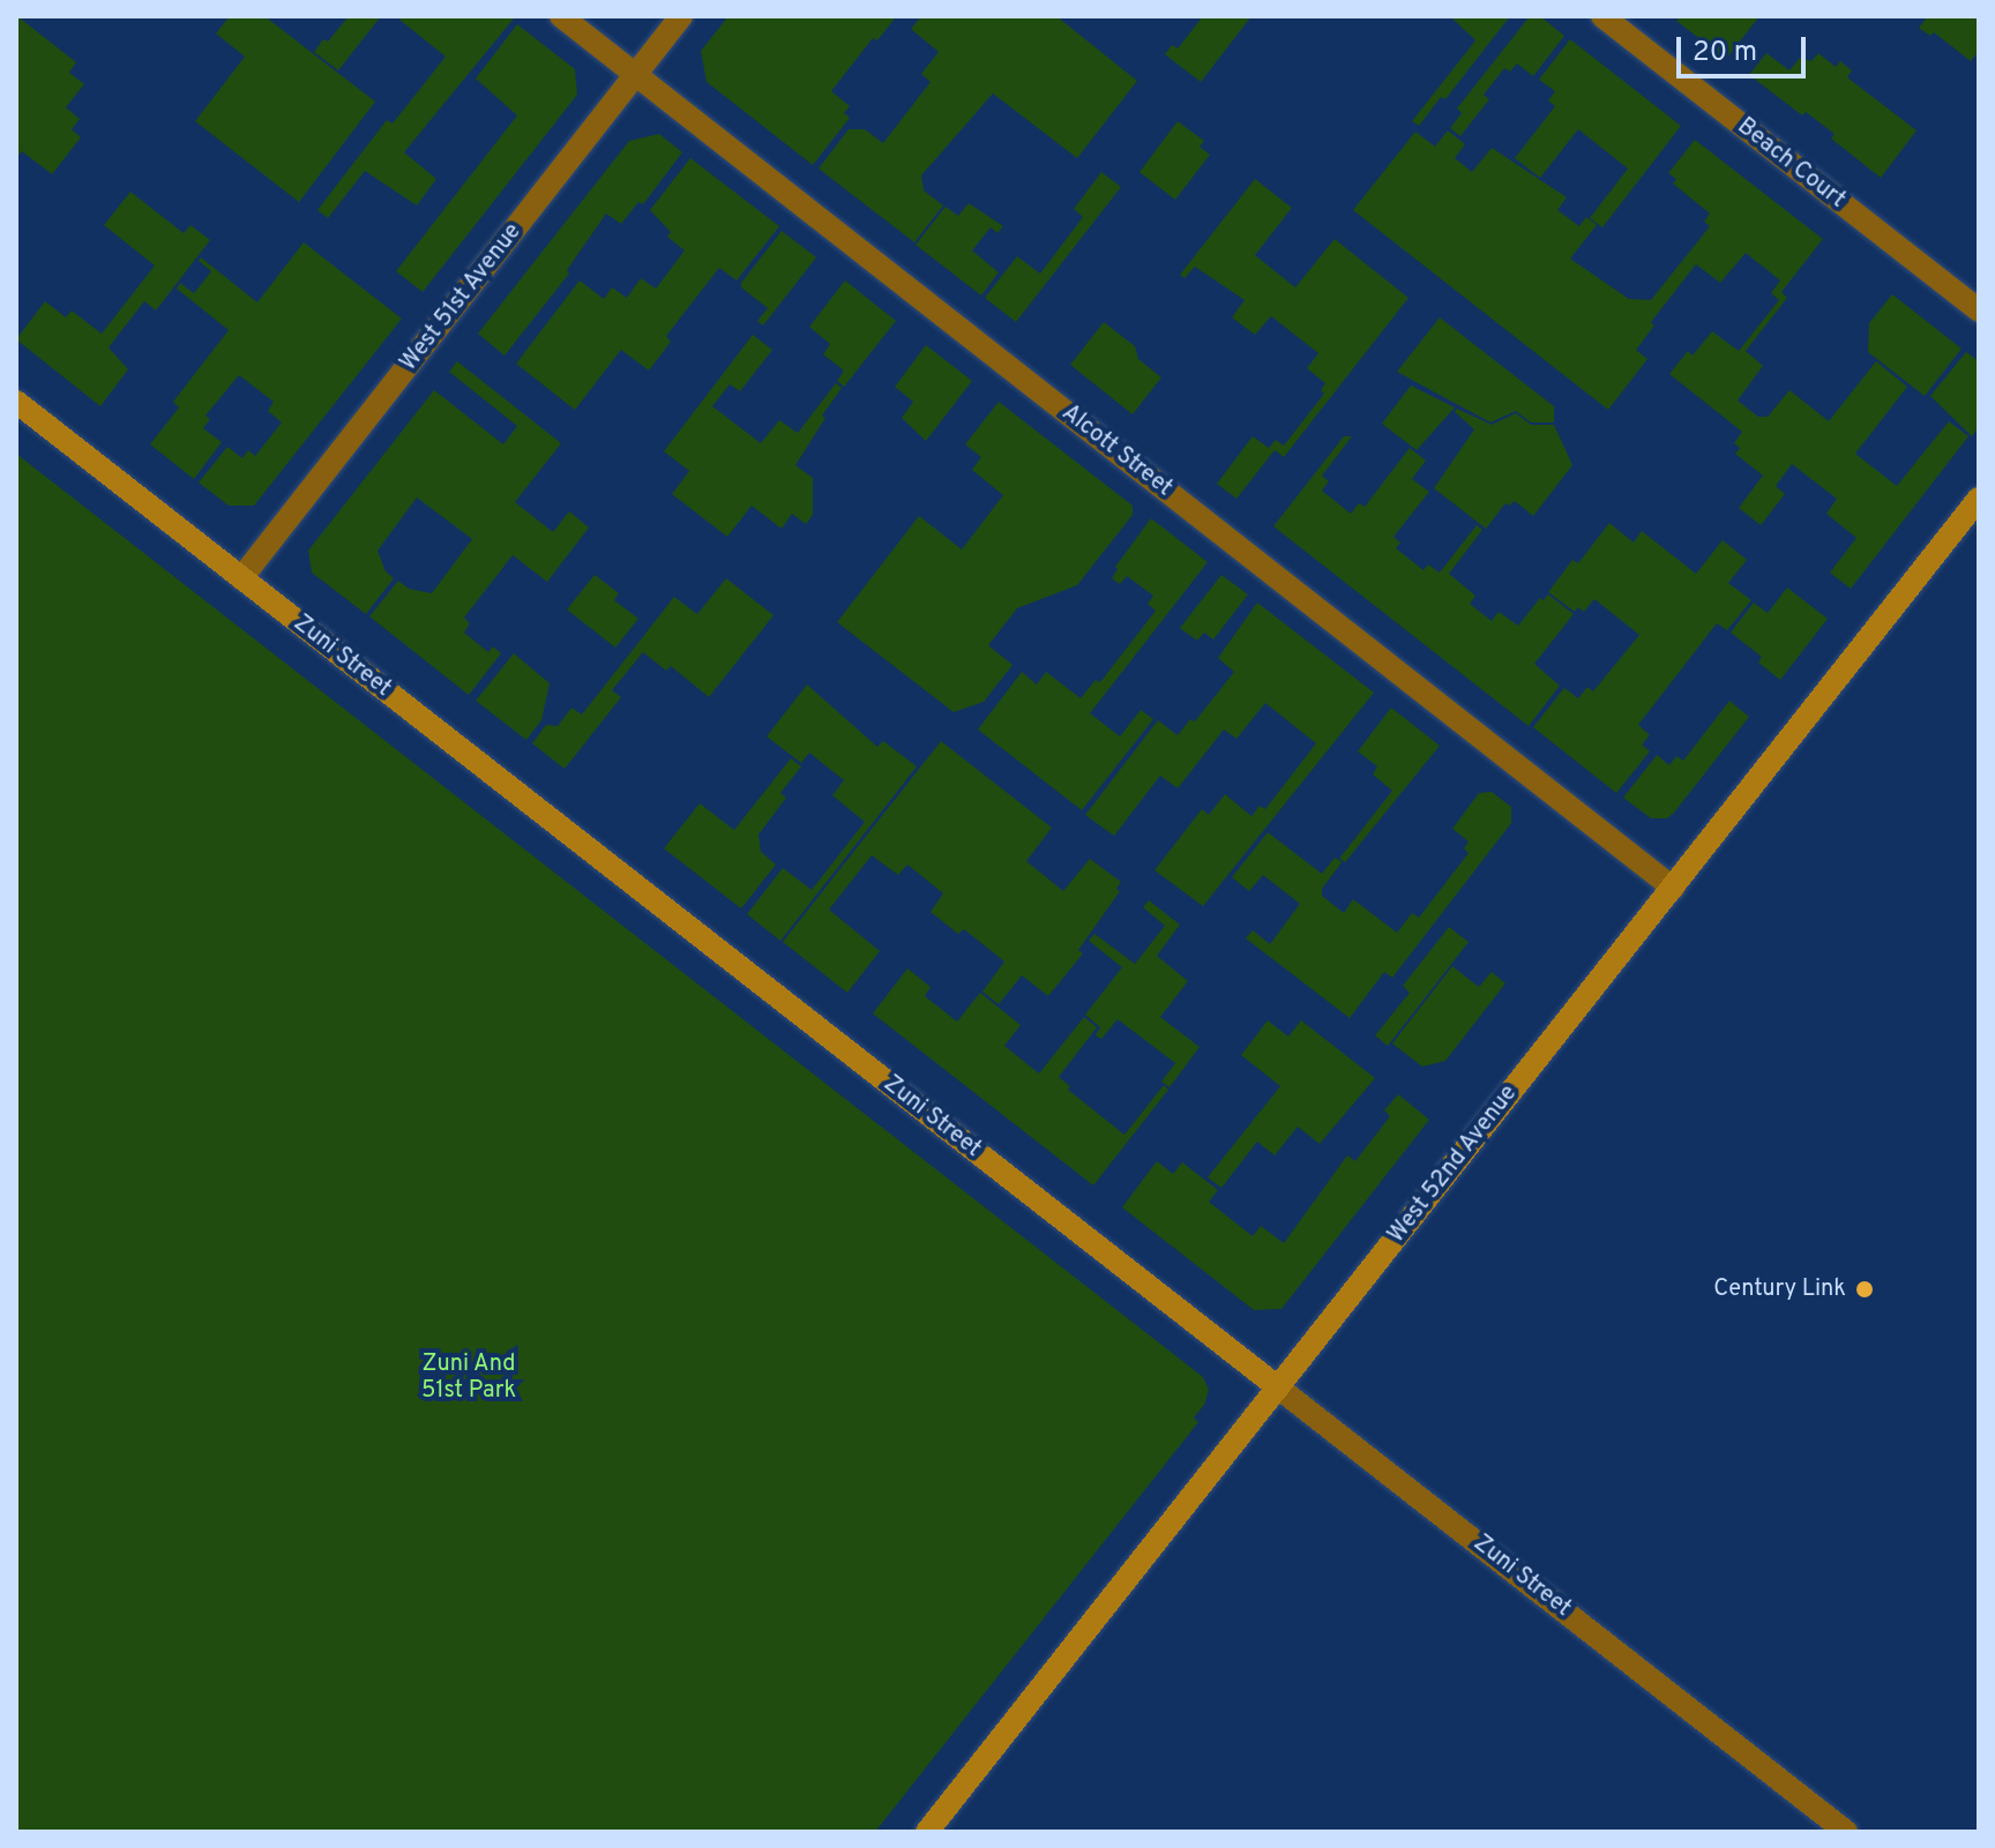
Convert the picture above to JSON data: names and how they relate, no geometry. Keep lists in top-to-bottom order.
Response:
{
  "streets": {
    "street": [
      "Beach Court",
      "West 51st Avenue",
      "Alcott Street",
      "Zuni Street",
      "West 52nd Avenue"
    ]
  },
  "crossings": [
    ["West 51st Avenue", "Alcott Street"],
    ["West 51st Avenue", "Zuni Street"],
    ["Alcott Street", "West 52nd Avenue"],
    ["Zuni Street", "West 52nd Avenue"]
  ],
  "parks": ["Zuni And 51st Park"],
  "places": ["Century Link"],
  "scale_bar": "20 m"
}
